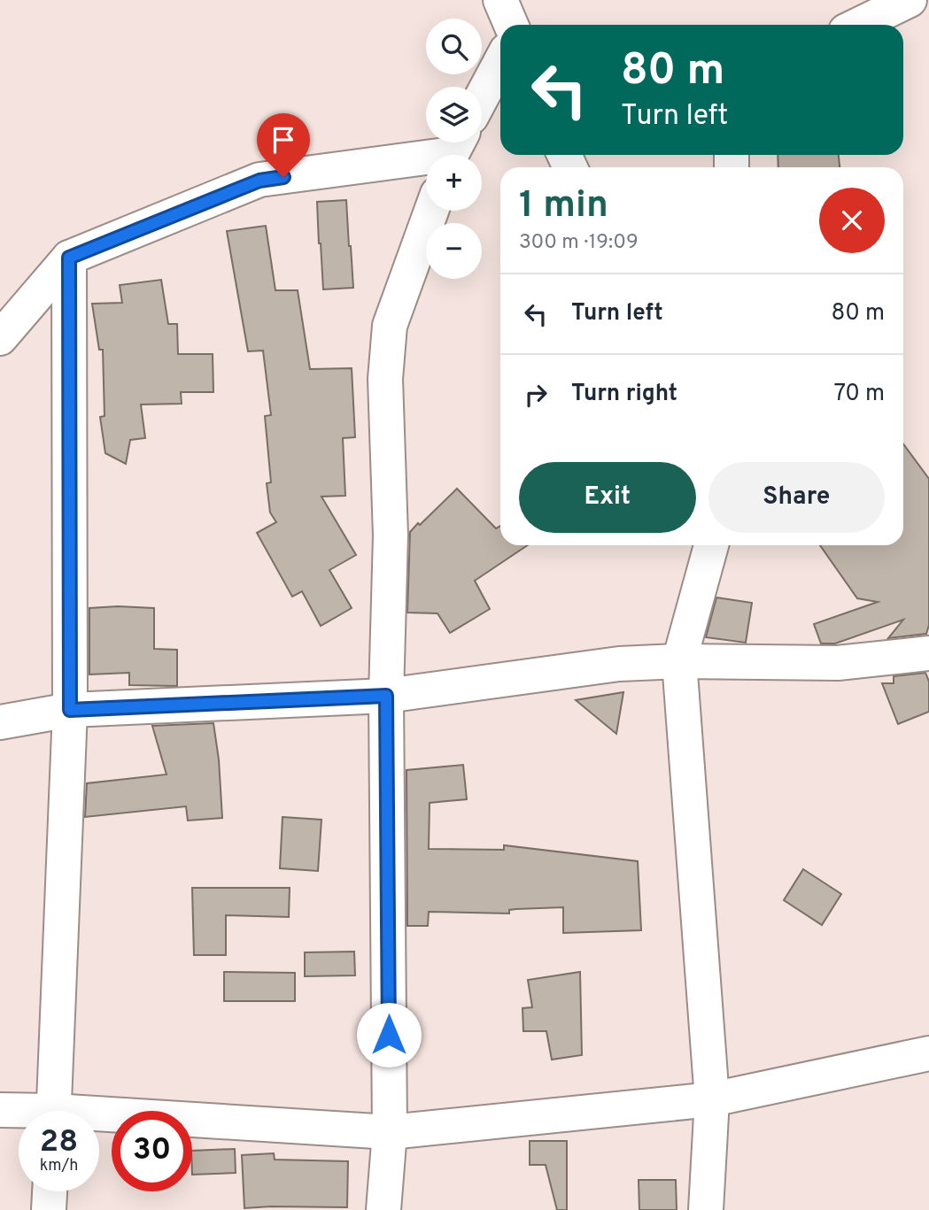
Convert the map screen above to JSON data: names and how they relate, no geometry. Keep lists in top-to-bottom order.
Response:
{
  "page": {
    "map_buttons": ["+", "−"],
    "turn": ["80 m", "Turn left"],
    "heading": ["1 min", "300 m · 19:09"],
    "list": [
      {
        "name": "Turn left",
        "value": "80 m"
      },
      {
        "name": "Turn right",
        "value": "70 m"
      }
    ],
    "buttons": ["Exit", "Share"],
    "speed": "28 km/h",
    "limit": "30"
  }
}
